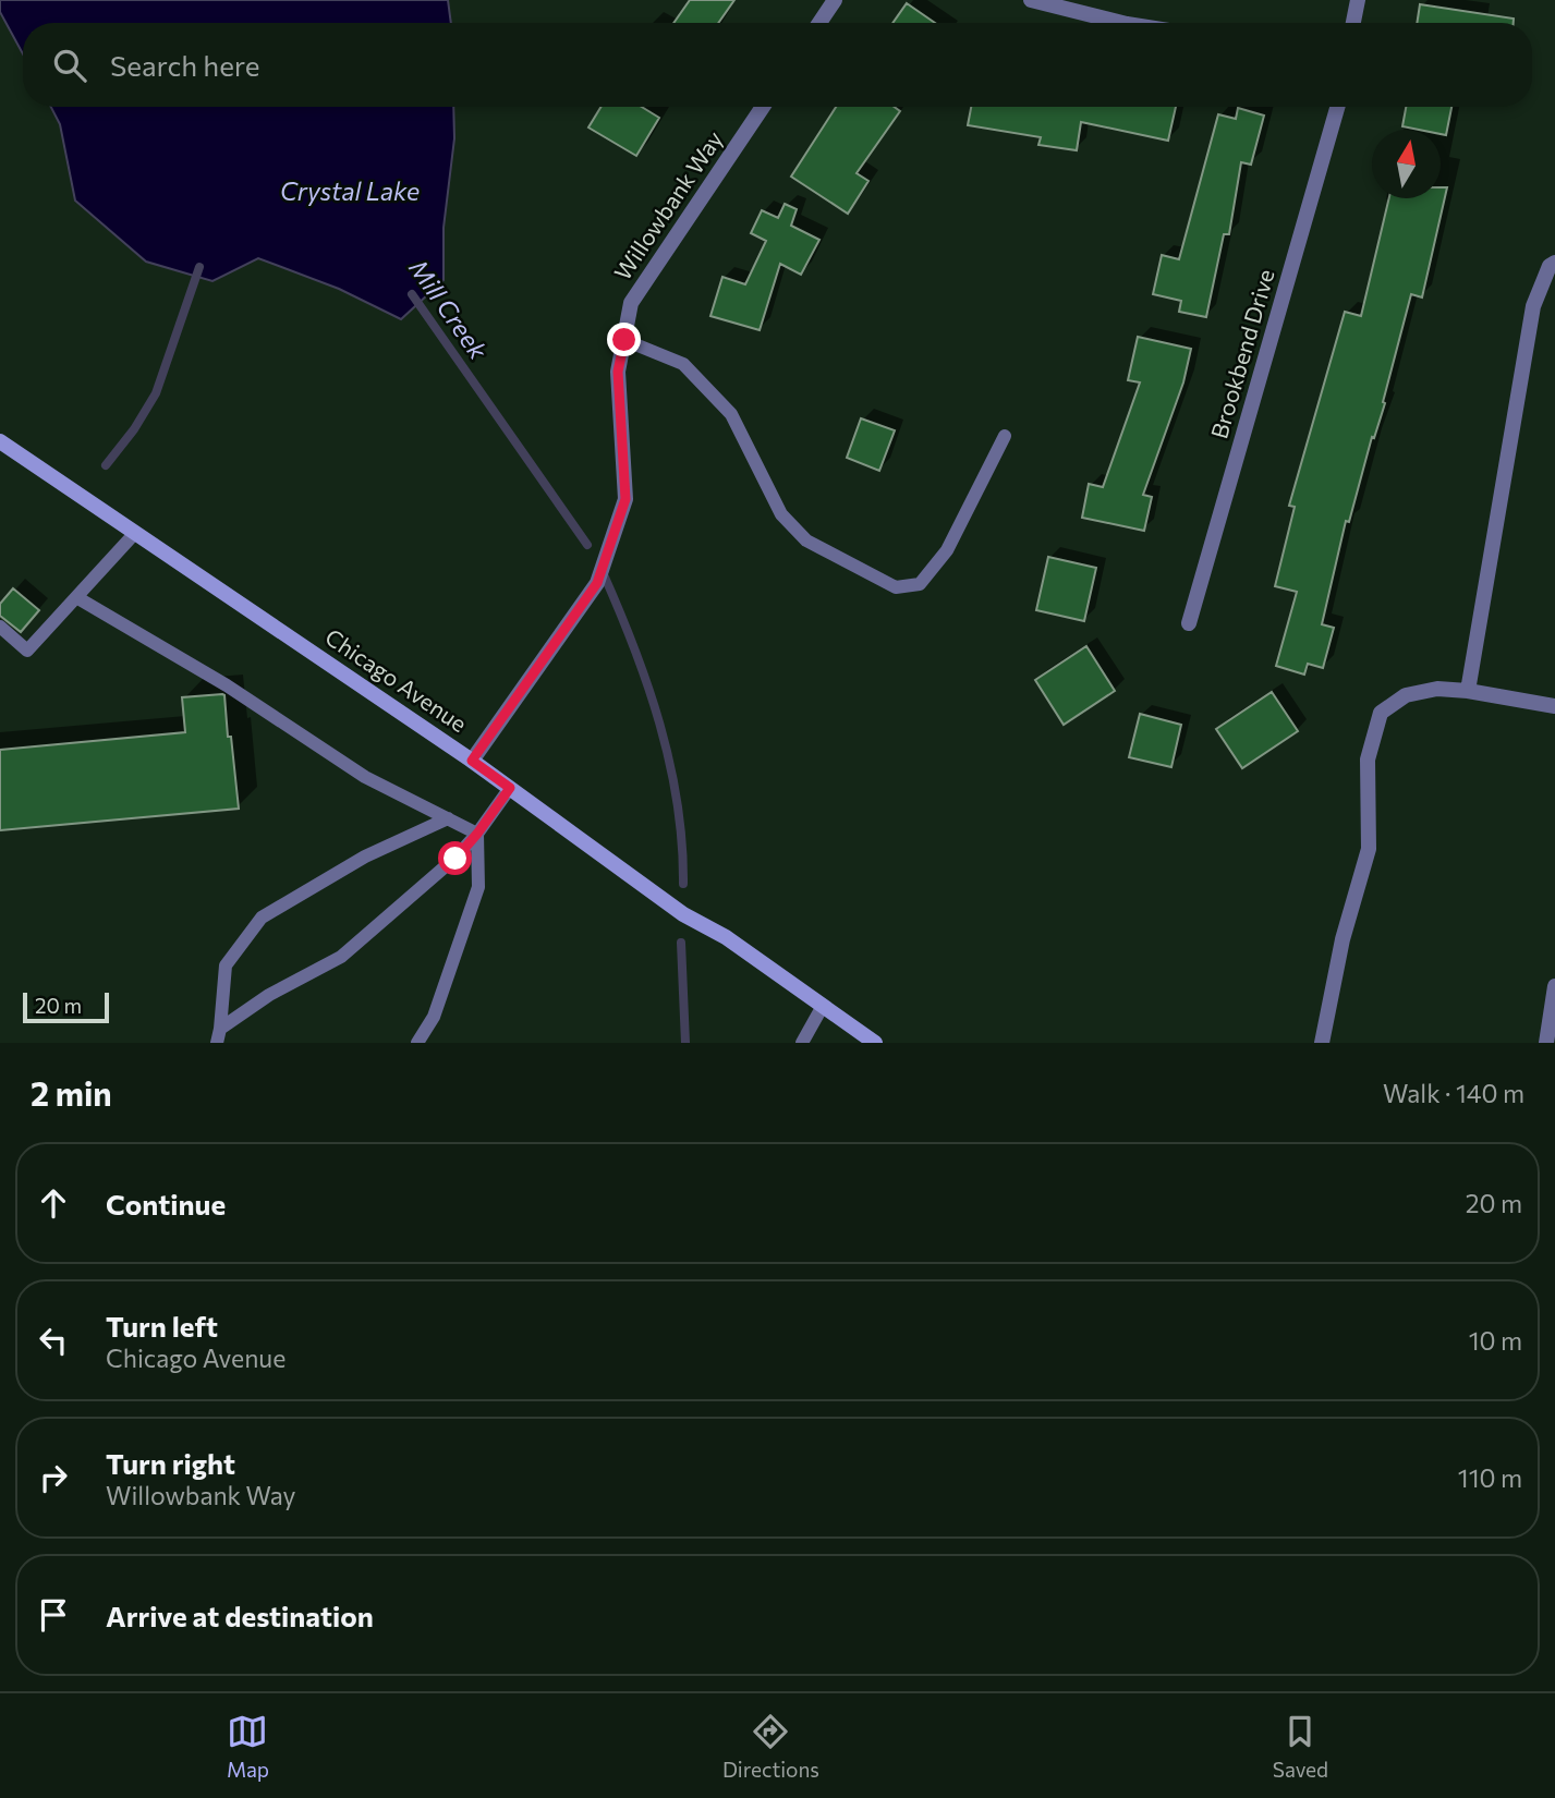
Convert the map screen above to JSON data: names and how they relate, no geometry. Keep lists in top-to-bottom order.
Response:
{
  "streets": {
    "street": ["Willowbank Way", "Brookbend Drive", "Chicago Avenue"]
  },
  "crossings": [
    ["Willowbank Way", "Chicago Avenue"]
  ],
  "water": ["Crystal Lake", "Mill Creek"],
  "scale_bar": "20 m",
  "north": "top",
  "page": {
    "search": "Search here",
    "scale": "20 m",
    "heading": ["2 min", "Walk · 140 m"],
    "list": [
      ["Continue", "20 m"],
      ["Turn left", "Chicago Avenue", "10 m"],
      ["Turn right", "Willowbank Way", "110 m"],
      "Arrive at destination"
    ],
    "nav": ["Map", "Directions", "Saved"]
  }
}
